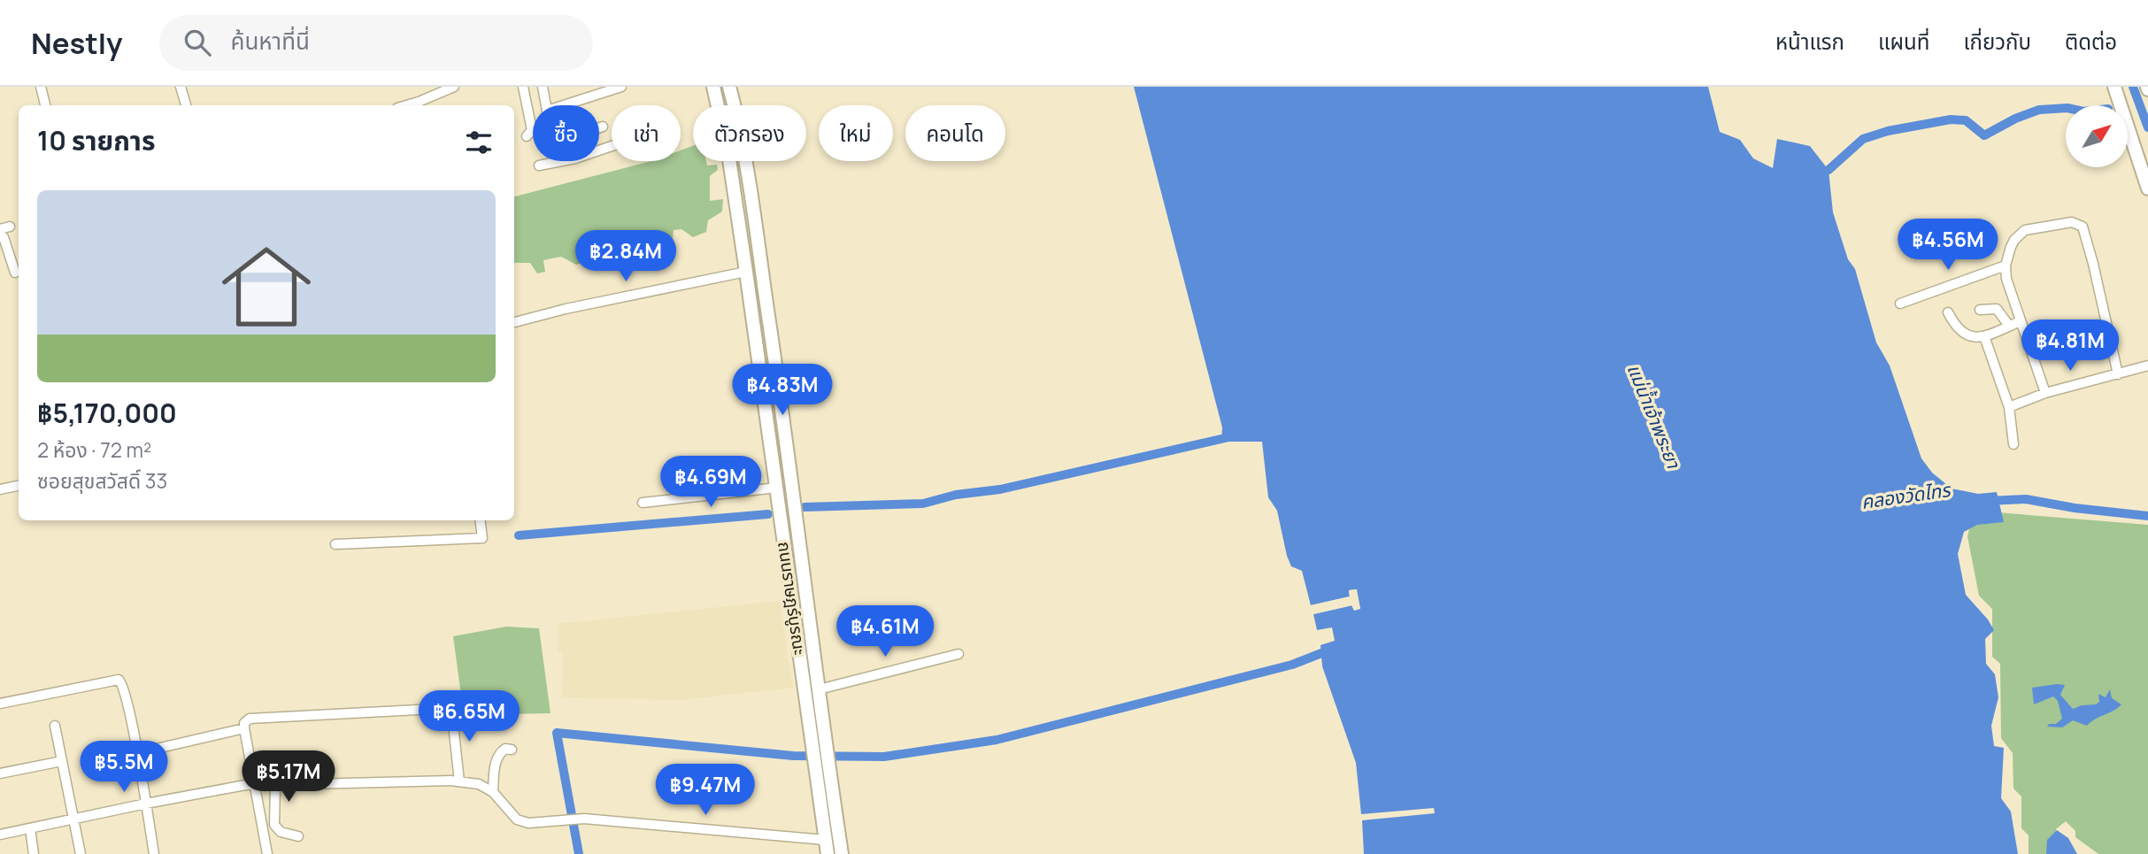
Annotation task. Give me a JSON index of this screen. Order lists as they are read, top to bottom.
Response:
{
  "streets": {
    "main road": ["ถนนราษฎร์บูรณะ"]
  },
  "water": ["แม่น้ำเจ้าพระยา", "คลองวัดไทร"],
  "north": "top right",
  "page": {
    "header": "Nestly",
    "search": "ค้นหาที่นี่",
    "nav": [
      "หน้าแรก",
      "แผนที่",
      "เกี่ยวกับ",
      "ติดต่อ"
    ],
    "chip": [
      "ซื้อ",
      "เช่า",
      "ตัวกรอง",
      "ใหม่",
      "คอนโด"
    ],
    "heading": "10 รายการ",
    "list": [
      {
        "name": "฿5,170,000",
        "note": "2 ห้อง · 72 m² · ซอยสุขสวัสดิ์ 33"
      }
    ],
    "price": [
      "฿4.56M",
      "฿2.84M",
      "฿4.81M",
      "฿4.83M",
      "฿4.69M",
      "฿4.61M",
      "฿6.65M",
      "฿5.5M",
      "฿5.17M",
      "฿9.47M"
    ]
  }
}
